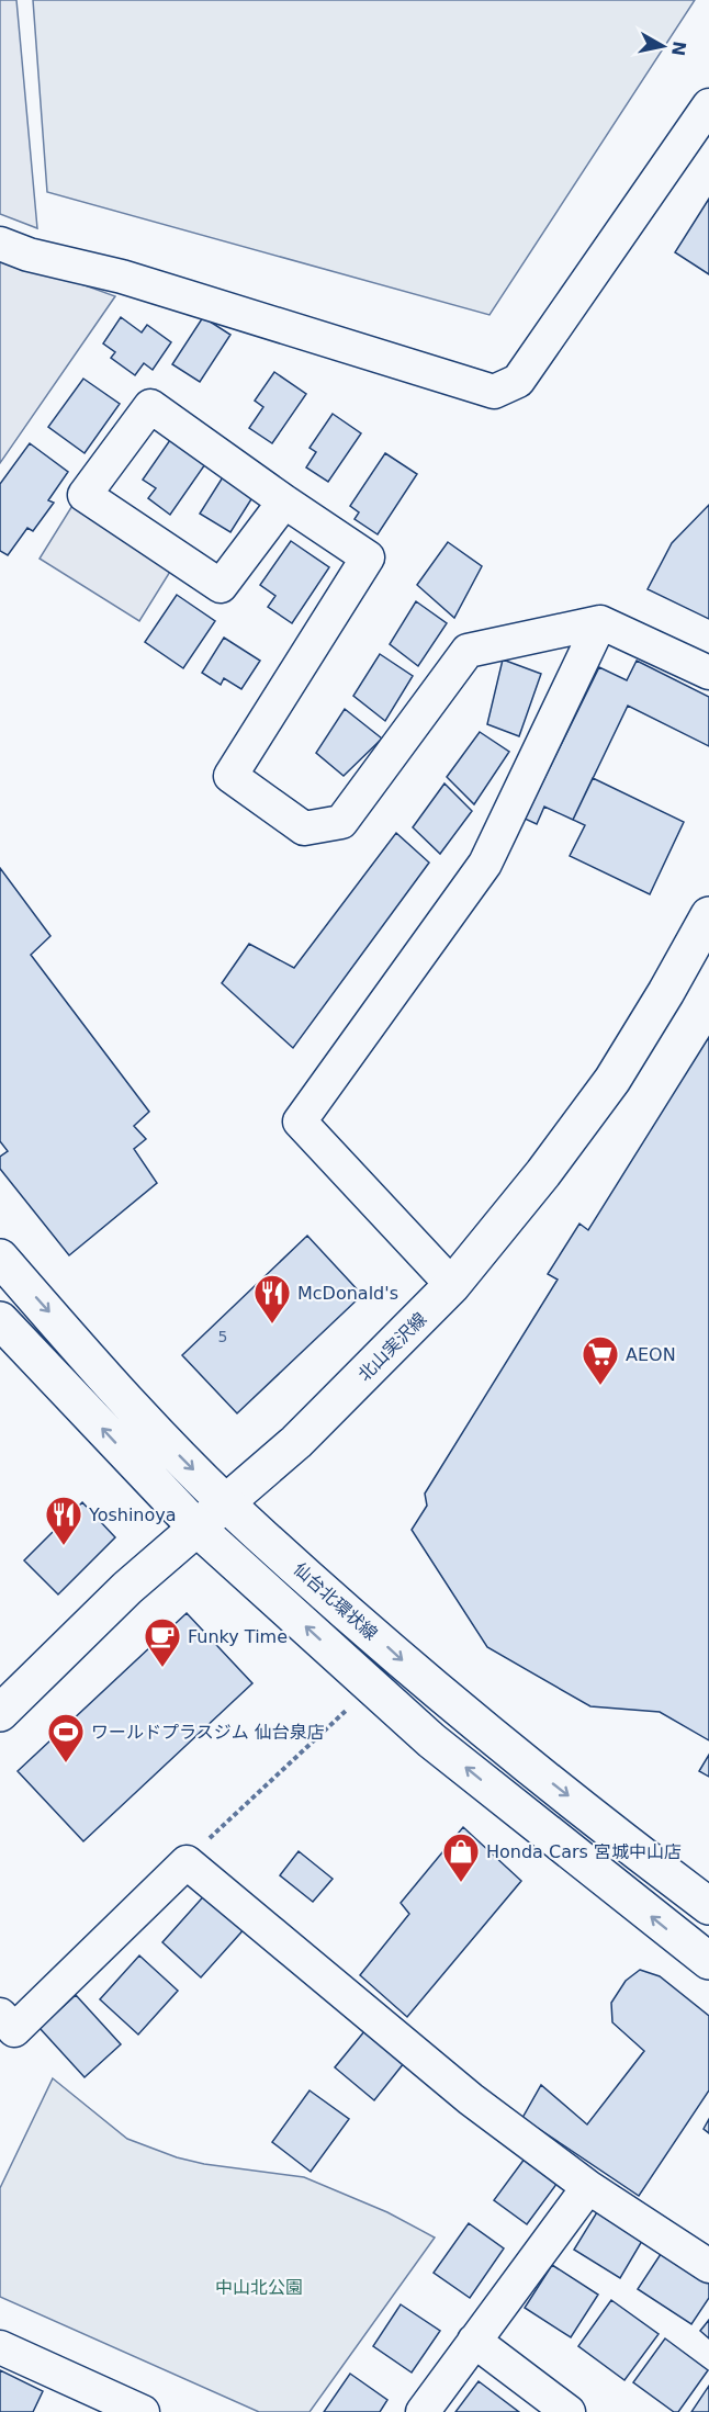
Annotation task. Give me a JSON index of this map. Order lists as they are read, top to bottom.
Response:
{
  "streets": {
    "main road": ["北山実沢線", "仙台北環状線"]
  },
  "crossings": [
    ["北山実沢線", "仙台北環状線"]
  ],
  "parks": ["中山北公園"],
  "places": {
    "restaurant": ["McDonald's", "Yoshinoya"],
    "supermarket": ["AEON"],
    "cafe": ["Funky Time"],
    "sports": ["ワールドプラスジム 仙台泉店"],
    "shop": ["Honda Cars 宮城中山店"]
  },
  "house_numbers": ["5"],
  "north": "right"
}
